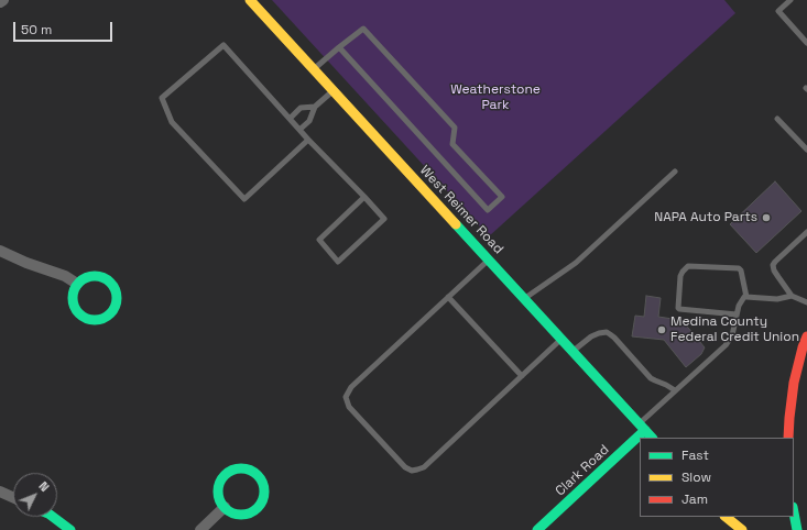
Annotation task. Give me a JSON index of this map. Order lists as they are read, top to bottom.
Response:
{
  "streets": {
    "street": ["West Reimer Road", "Clark Road"]
  },
  "crossings": [
    ["West Reimer Road", "Clark Road"]
  ],
  "parks": ["Weatherstone Park"],
  "places": ["NAPA Auto Parts", "Medina County Federal Credit Union"],
  "legend": ["Fast", "Slow", "Jam"],
  "scale_bar": "50 m",
  "north": "top right"
}
